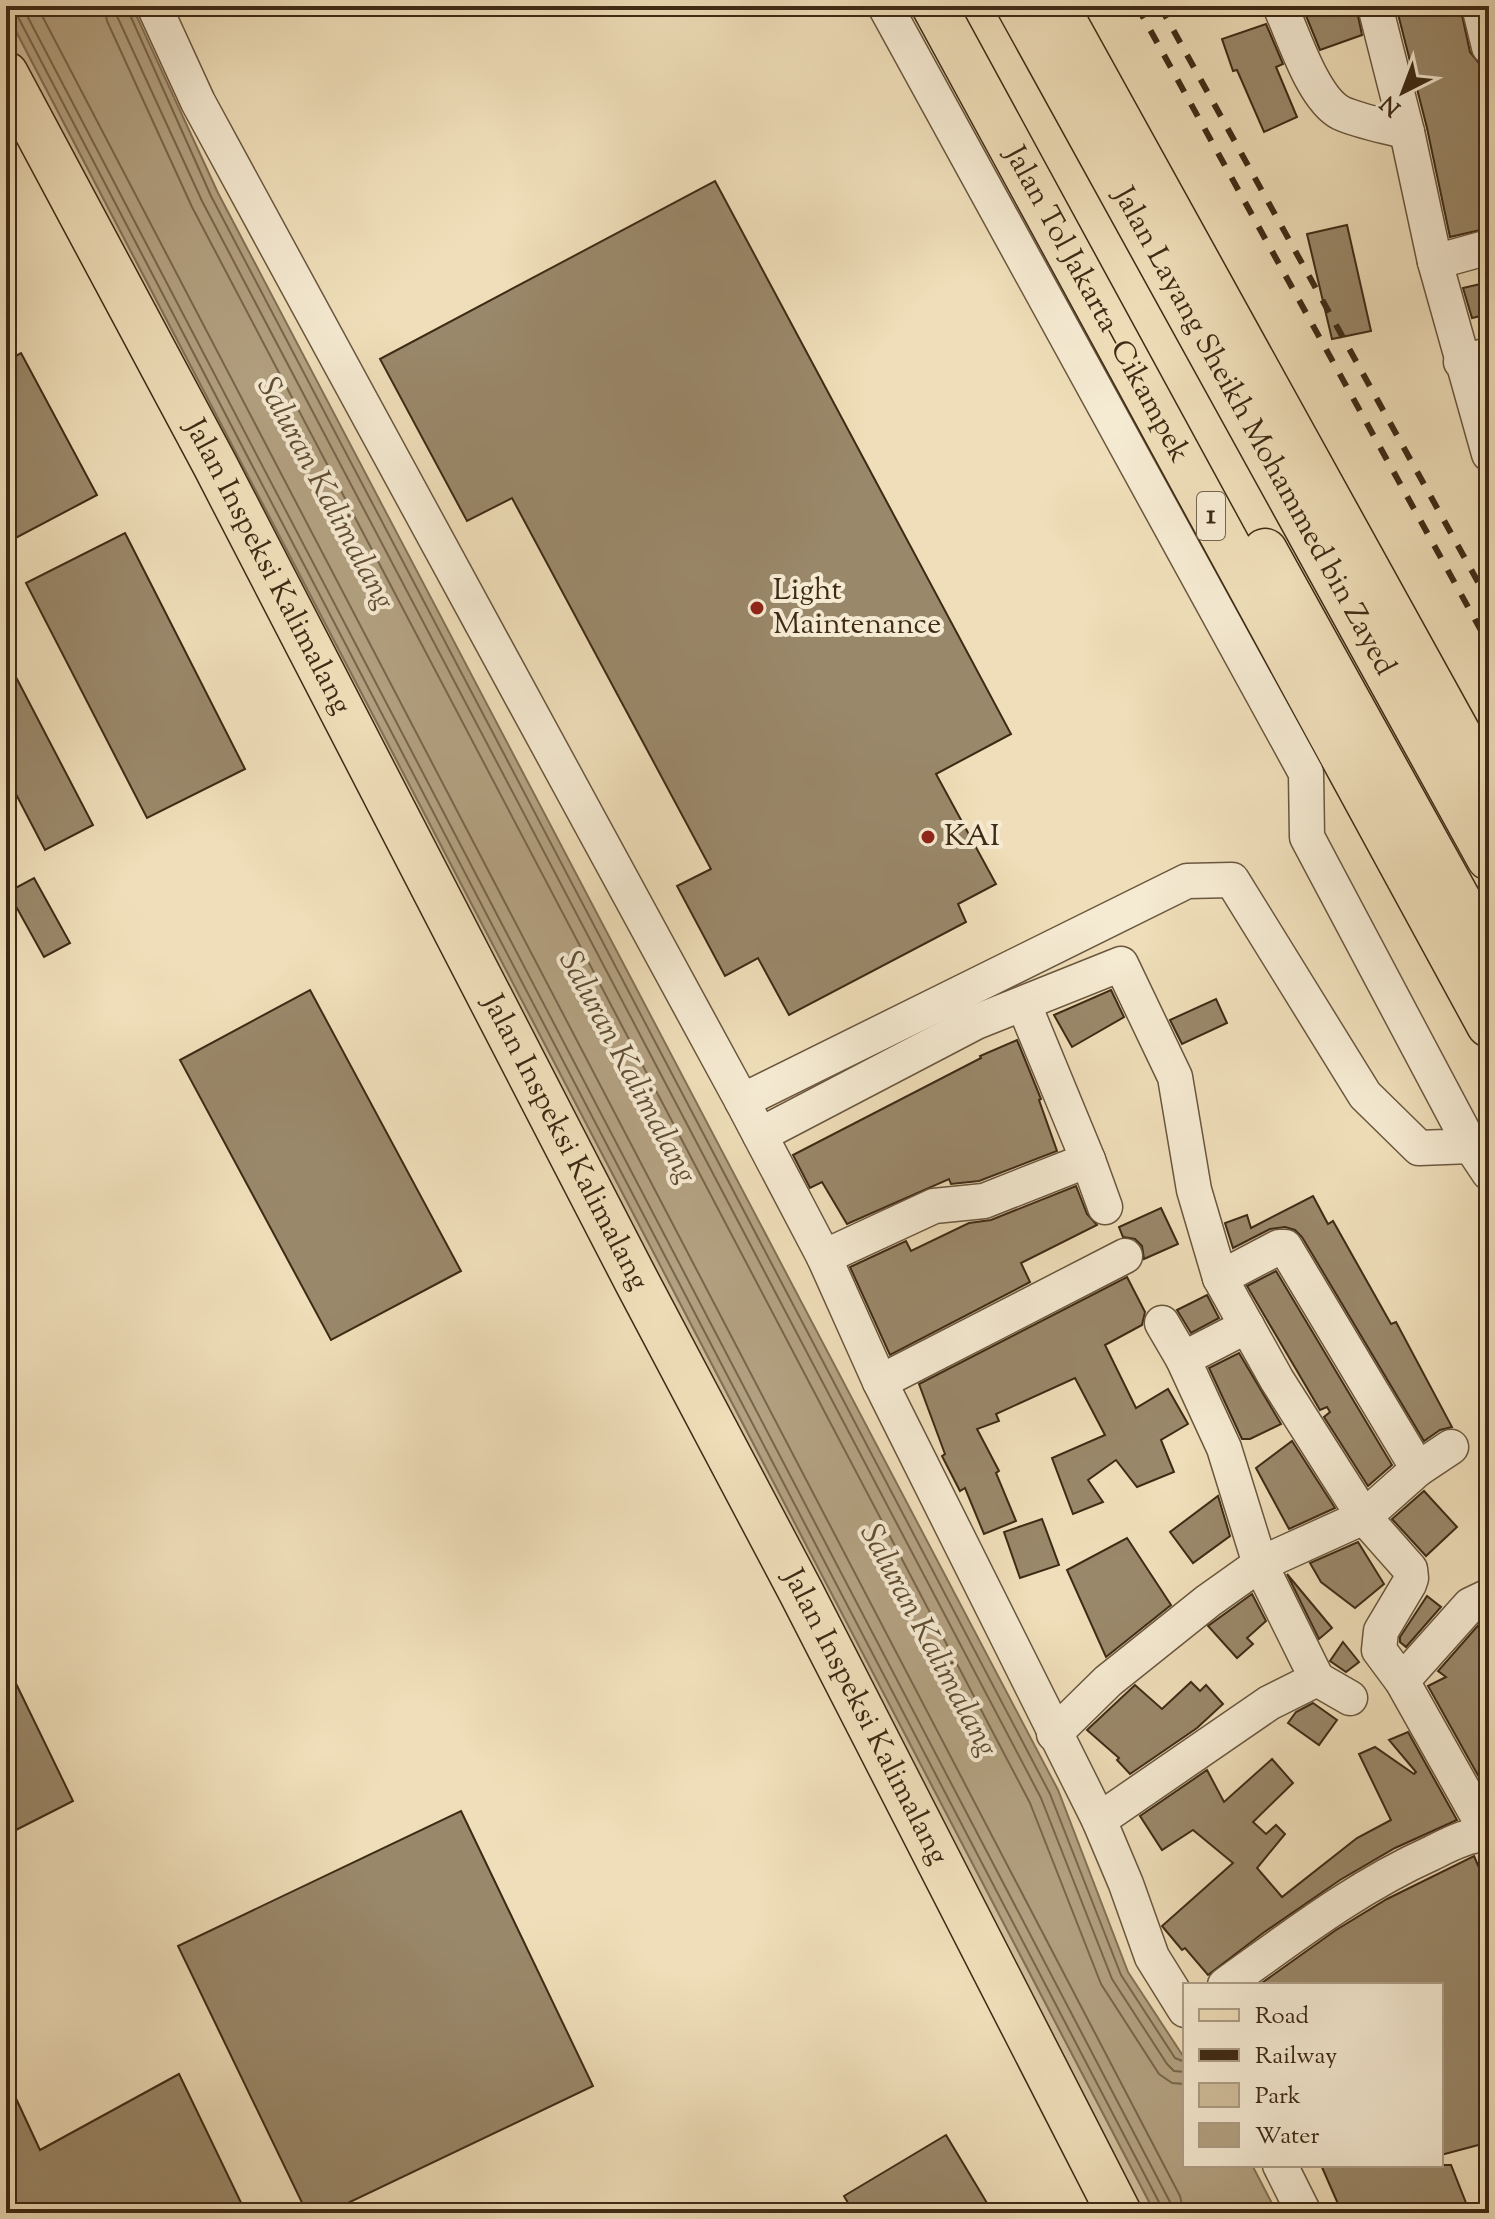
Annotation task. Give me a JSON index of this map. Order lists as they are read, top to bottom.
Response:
{
  "streets": {
    "main road": [
      "Jalan Tol Jakarta–Cikampek",
      "Jalan Layang Sheikh Mohammed bin Zayed",
      "1",
      "Jalan Inspeksi Kalimalang"
    ]
  },
  "water": ["Saluran Kalimalang"],
  "places": ["Light Maintenance", "KAI"],
  "legend": [
    "Road",
    "Railway",
    "Park",
    "Water"
  ],
  "north": "bottom left"
}
